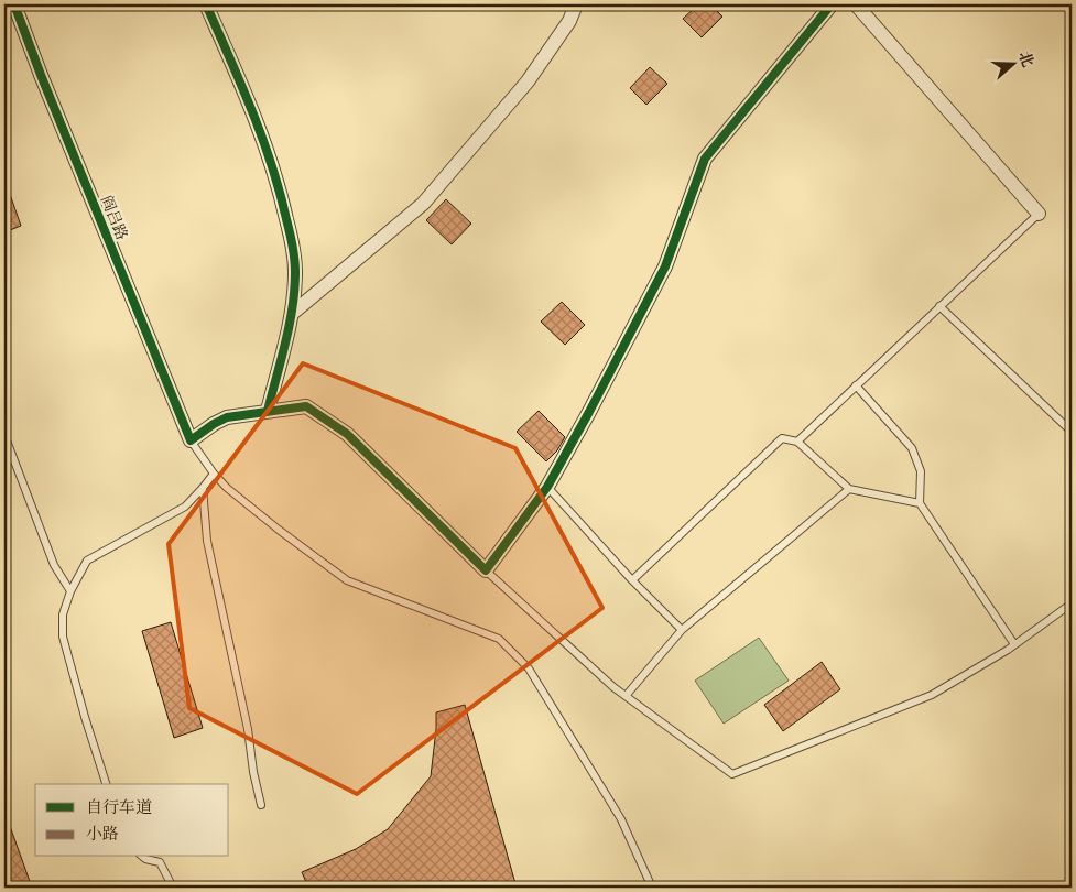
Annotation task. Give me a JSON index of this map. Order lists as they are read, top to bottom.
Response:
{
  "streets": {
    "street": ["阎吕路"]
  },
  "legend": ["自行车道", "小路"],
  "north": "right"
}
